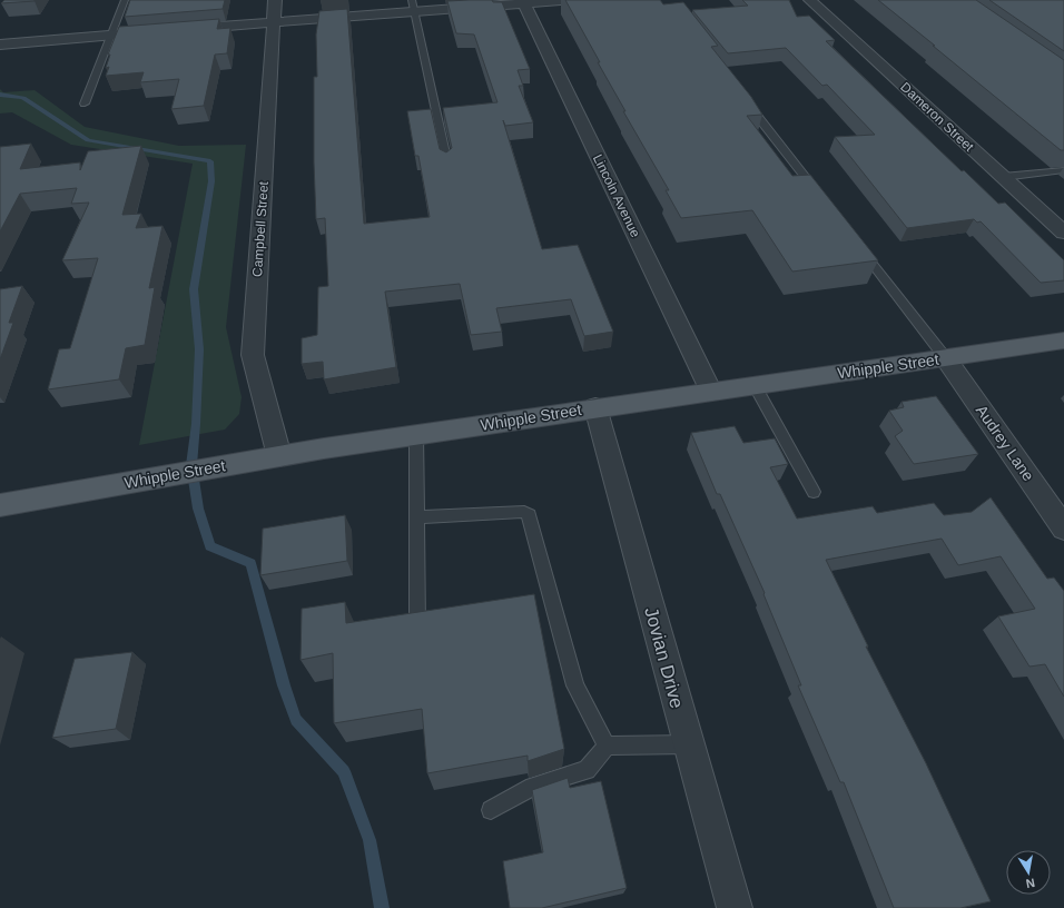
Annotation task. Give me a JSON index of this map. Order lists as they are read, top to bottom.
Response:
{
  "streets": {
    "main road": ["Whipple Street"],
    "street": [
      "Dameron Street",
      "Lincoln Avenue",
      "Campbell Street",
      "Audrey Lane",
      "Jovian Drive"
    ]
  },
  "crossings": [
    ["Lincoln Avenue", "Whipple Street"],
    ["Campbell Street", "Whipple Street"],
    ["Whipple Street", "Audrey Lane"],
    ["Whipple Street", "Jovian Drive"]
  ],
  "north": "bottom"
}
